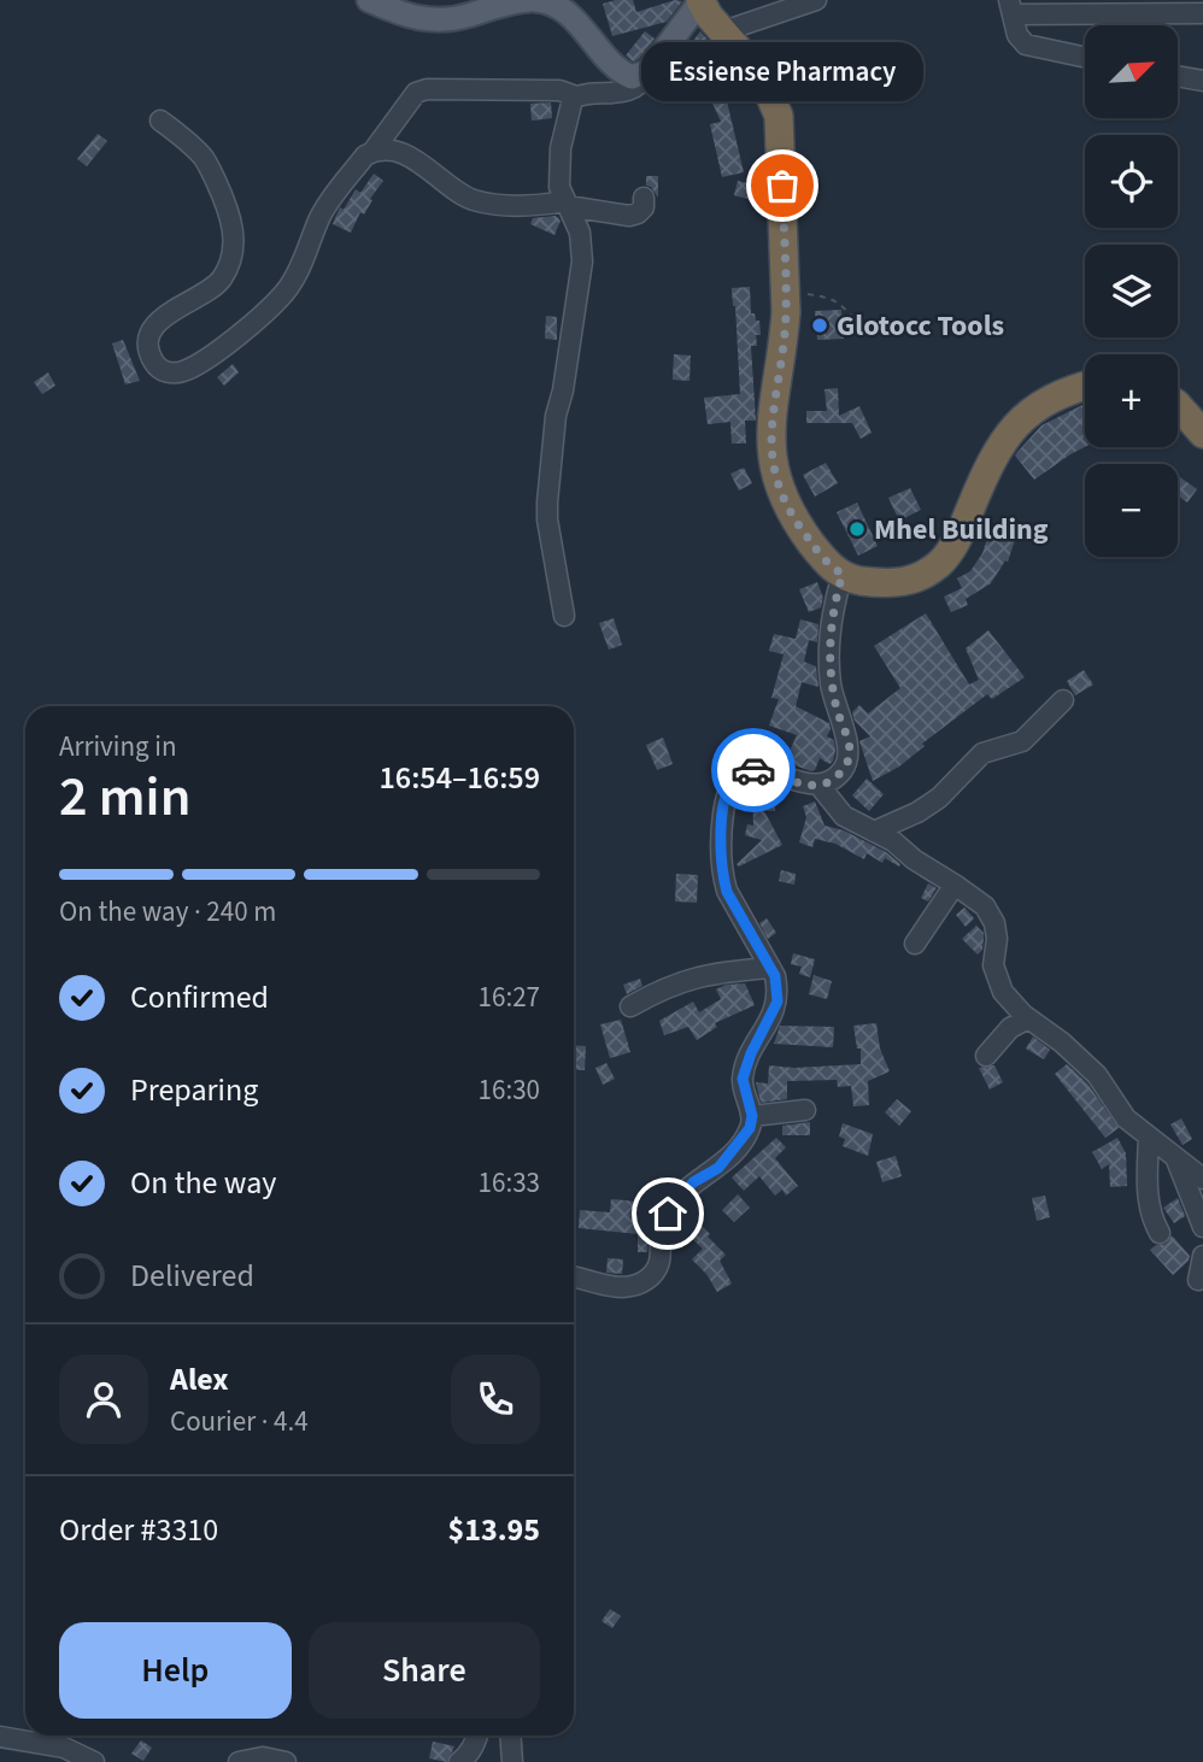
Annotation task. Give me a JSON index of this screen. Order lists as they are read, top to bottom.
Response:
{
  "places": ["Essiense Pharmacy", "Glotocc Tools", "Mhel Building"],
  "north": "top right",
  "page": {
    "map_buttons": ["+", "−"],
    "bubble": "Essiense Pharmacy",
    "heading": ["2 min", "Arriving in", "16:54–16:59"],
    "panel": [
      "Alex",
      "Courier · 4.4",
      "Order #3310",
      "$13.95"
    ],
    "bar": "On the way · 240 m",
    "list": [
      ["Confirmed", "16:27"],
      ["Preparing", "16:30"],
      ["On the way", "16:33"],
      "Delivered"
    ],
    "buttons": ["Help", "Share"]
  }
}
